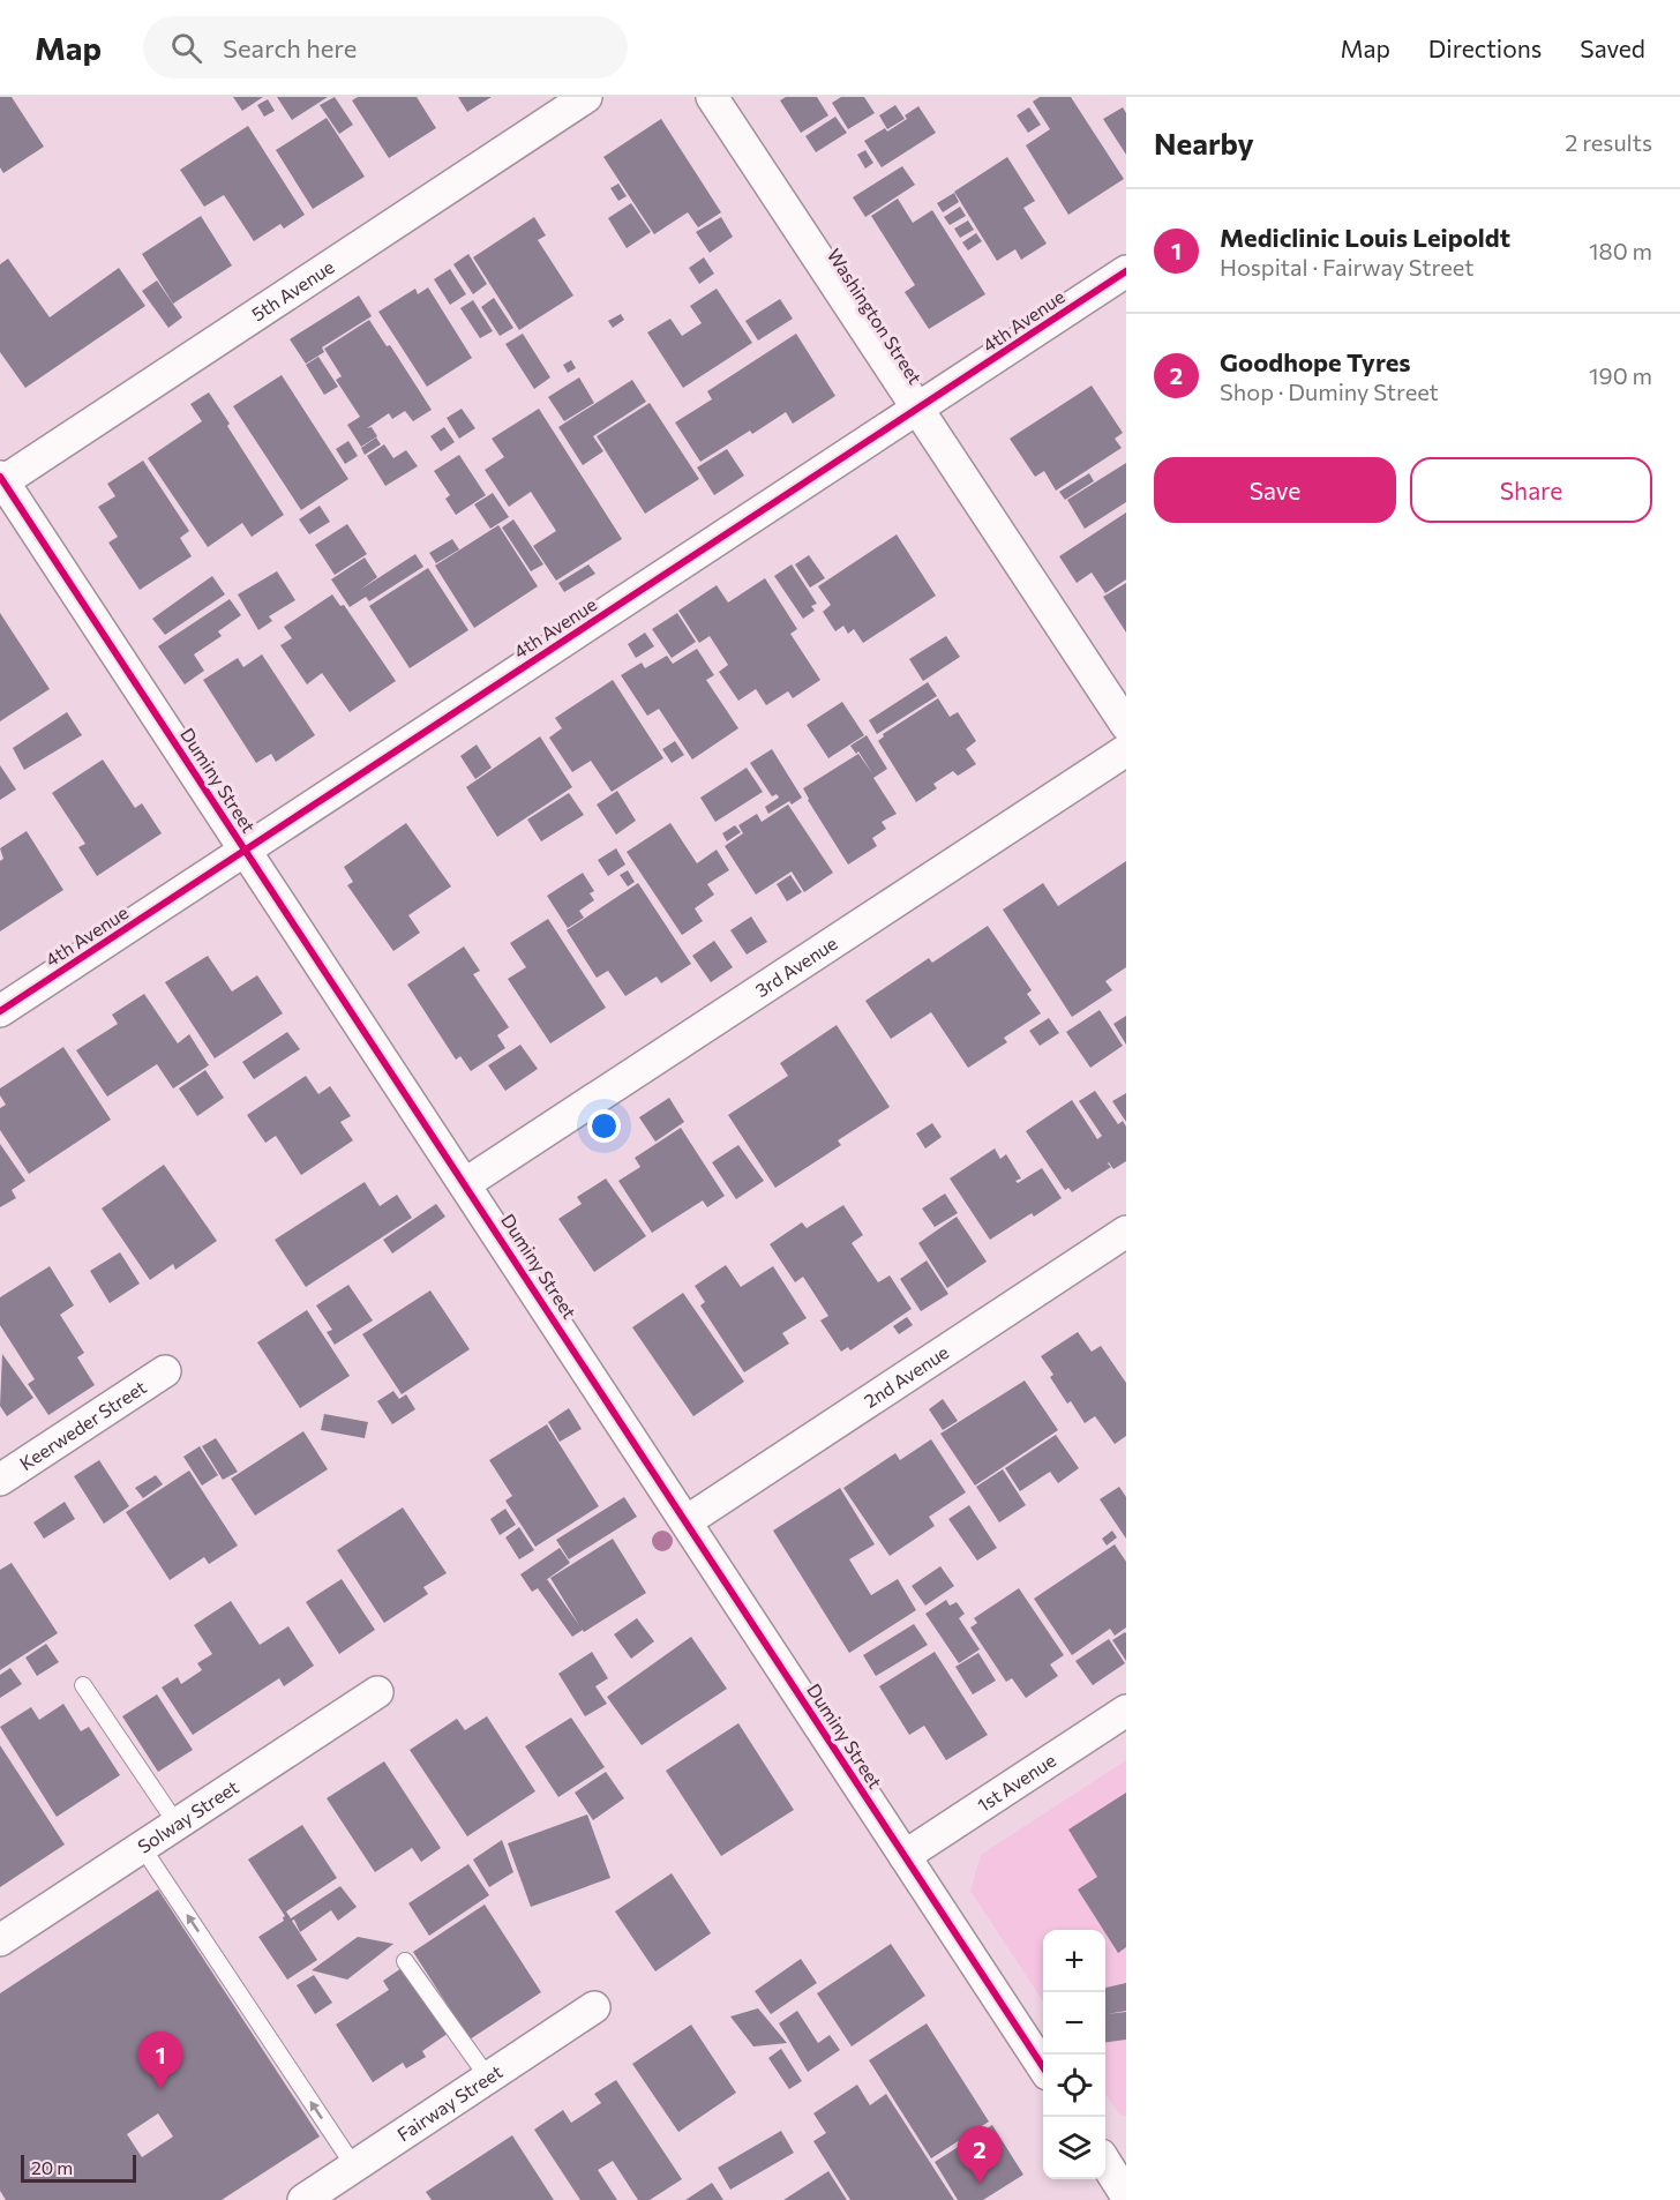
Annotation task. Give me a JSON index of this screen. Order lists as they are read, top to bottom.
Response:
{
  "streets": {
    "street": [
      "5th Avenue",
      "Washington Street",
      "4th Avenue",
      "Duminy Street",
      "3rd Avenue",
      "2nd Avenue",
      "Keerweder Street",
      "1st Avenue",
      "Solway Street",
      "Fairway Street"
    ]
  },
  "crossings": [
    ["5th Avenue", "Duminy Street"],
    ["Washington Street", "4th Avenue"],
    ["4th Avenue", "Duminy Street"],
    ["Duminy Street", "3rd Avenue"],
    ["Duminy Street", "2nd Avenue"],
    ["Duminy Street", "1st Avenue"]
  ],
  "scale_bar": "20 m",
  "page": {
    "header": "Map",
    "search": "Search here",
    "nav": ["Map", "Directions", "Saved"],
    "heading": ["Nearby", "2 results"],
    "list": [
      {
        "mark": "1",
        "name": "Mediclinic Louis Leipoldt",
        "note": "Hospital · Fairway Street",
        "value": "180 m"
      },
      {
        "mark": "2",
        "name": "Goodhope Tyres",
        "note": "Shop · Duminy Street",
        "value": "190 m"
      }
    ],
    "buttons": ["Save", "Share"],
    "map_buttons": ["+", "−"],
    "pins": ["1", "2"],
    "scale": "20 m"
  }
}
